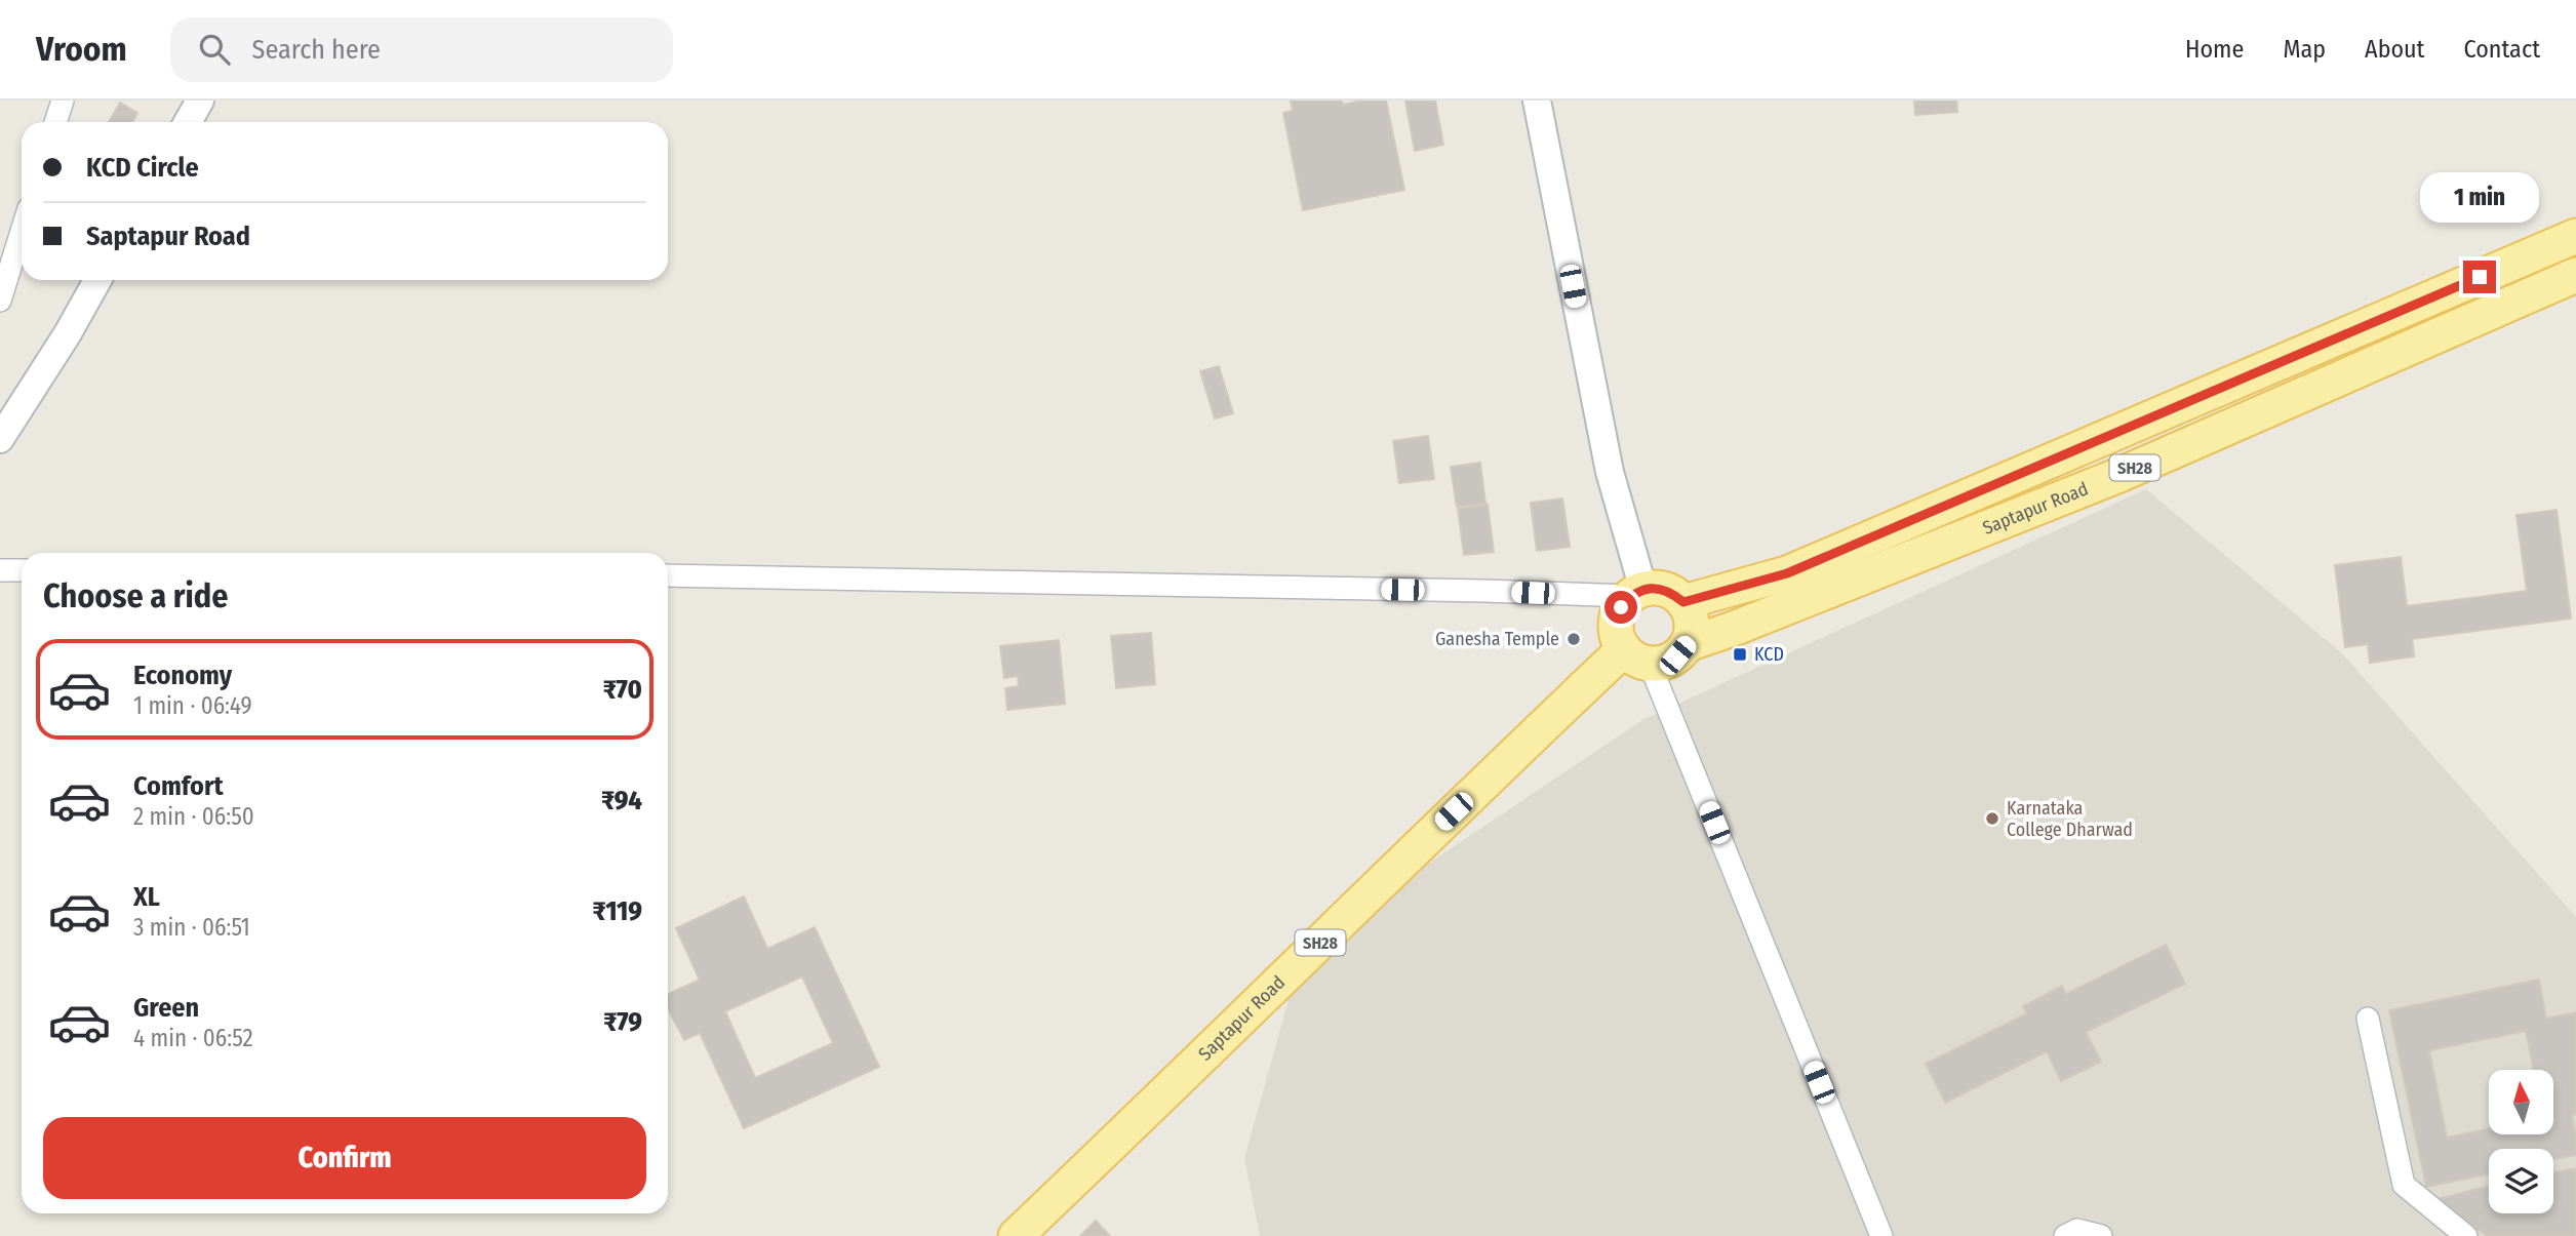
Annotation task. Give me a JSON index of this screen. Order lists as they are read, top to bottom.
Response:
{
  "streets": {
    "main road": ["SH28", "Saptapur Road"]
  },
  "places": {
    "other": ["Ganesha Temple", "Karnataka College Dharwad"],
    "transit": ["KCD"]
  },
  "north": "top",
  "page": {
    "header": "Vroom",
    "search": "Search here",
    "nav": [
      "Home",
      "Map",
      "About",
      "Contact"
    ],
    "banner": ["KCD Circle", "Saptapur Road"],
    "bubble": "1 min",
    "heading": "Choose a ride",
    "list": [
      {
        "name": "Economy",
        "note": "1 min · 06:49",
        "value": "₹70"
      },
      {
        "name": "Comfort",
        "note": "2 min · 06:50",
        "value": "₹94"
      },
      {
        "name": "XL",
        "note": "3 min · 06:51",
        "value": "₹119"
      },
      {
        "name": "Green",
        "note": "4 min · 06:52",
        "value": "₹79"
      }
    ],
    "buttons": "Confirm"
  }
}
